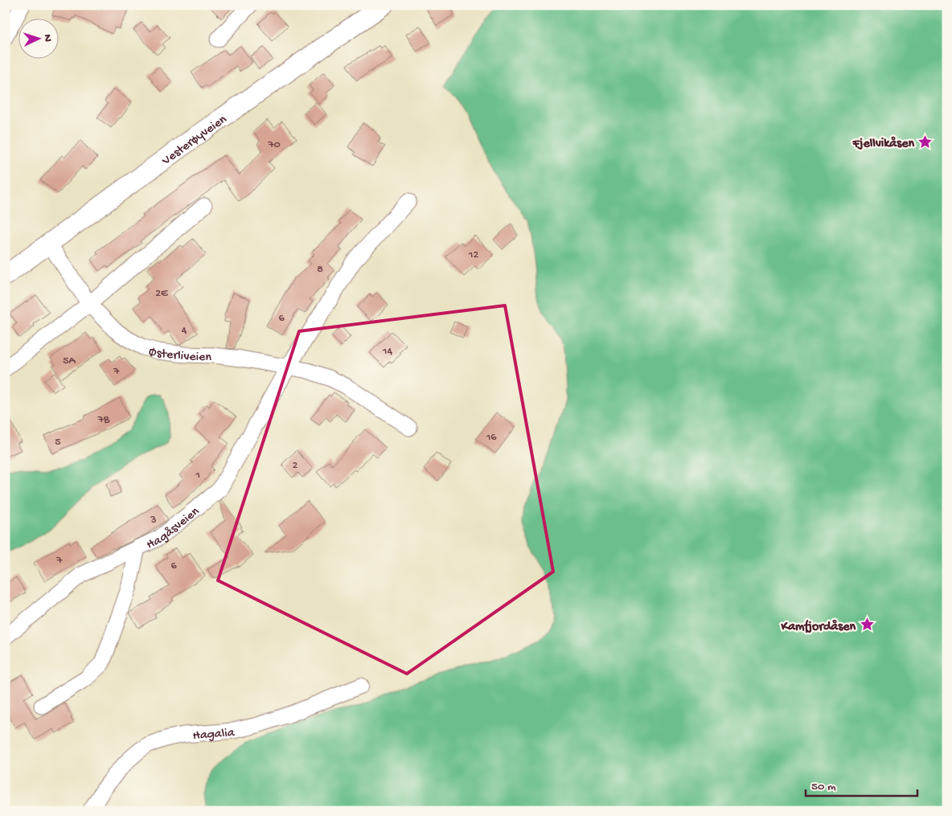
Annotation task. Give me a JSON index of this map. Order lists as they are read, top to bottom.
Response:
{
  "streets": {
    "main road": ["Vesterøyveien"],
    "street": ["Østerliveien", "Hagåsveien", "Hagalia"]
  },
  "crossings": [
    ["Vesterøyveien", "Østerliveien"],
    ["Østerliveien", "Hagåsveien"]
  ],
  "places": {
    "place": ["Fjellvikåsen", "Kamfjordåsen"]
  },
  "house_numbers": [
    "70",
    "12",
    "8",
    "2E",
    "6",
    "4",
    "14",
    "5A",
    "7",
    "7B",
    "16",
    "5",
    "2",
    "1",
    "3",
    "7",
    "6"
  ],
  "scale_bar": "50 m",
  "north": "right"
}
